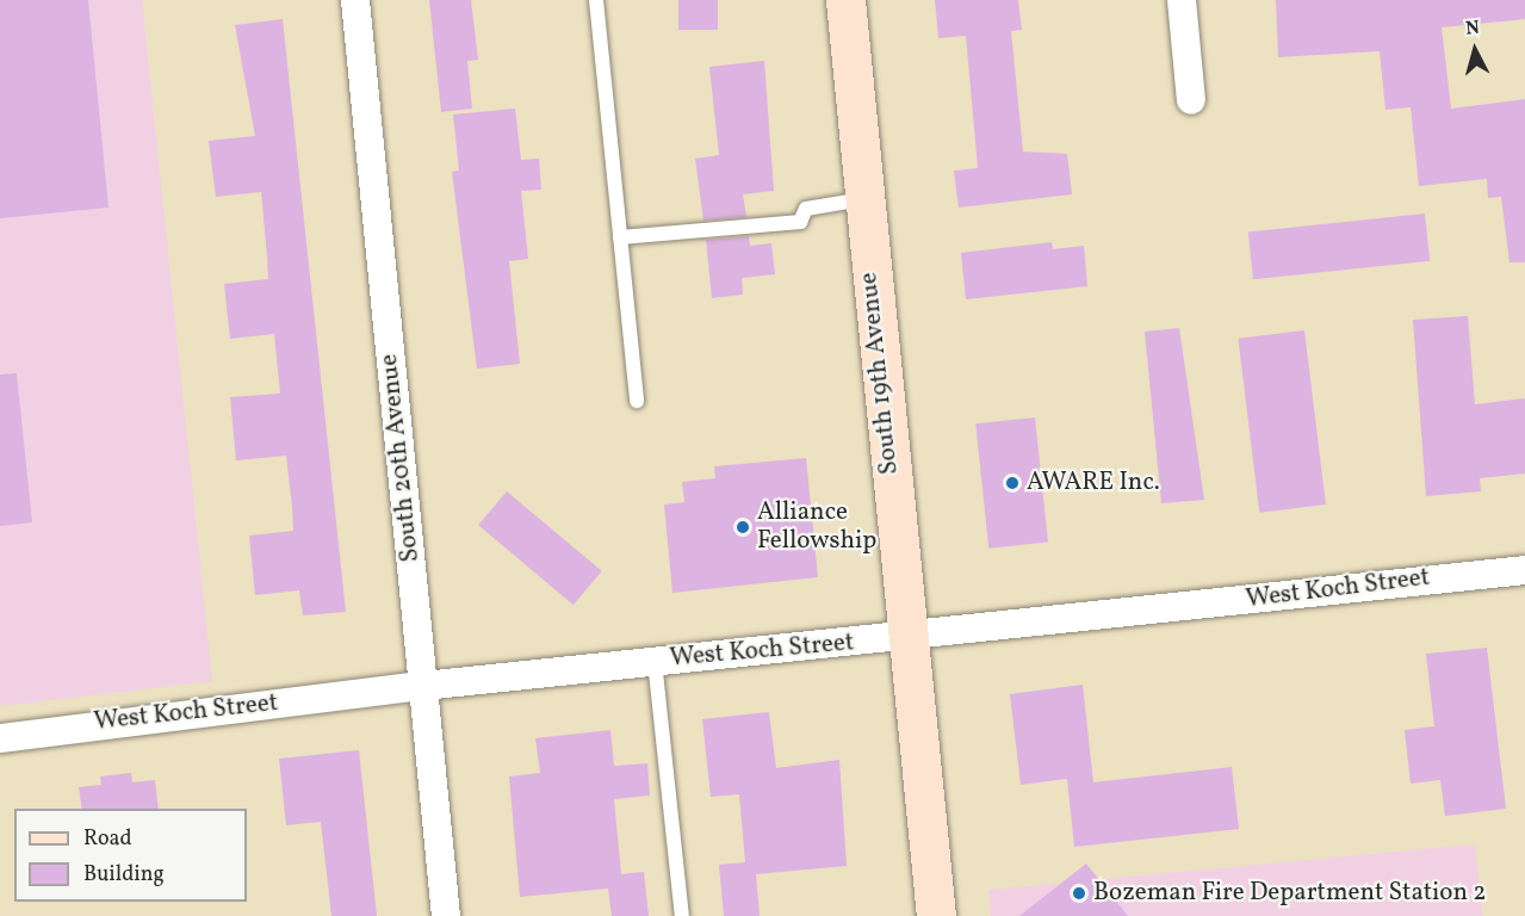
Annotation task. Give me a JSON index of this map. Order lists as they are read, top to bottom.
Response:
{
  "streets": {
    "main road": ["South 19th Avenue"],
    "street": ["South 20th Avenue", "West Koch Street"]
  },
  "crossings": [
    ["South 19th Avenue", "West Koch Street"],
    ["South 20th Avenue", "West Koch Street"]
  ],
  "places": ["AWARE Inc.", "Alliance Fellowship", "Bozeman Fire Department Station 2"],
  "legend": ["Road", "Building"],
  "north": "top"
}
